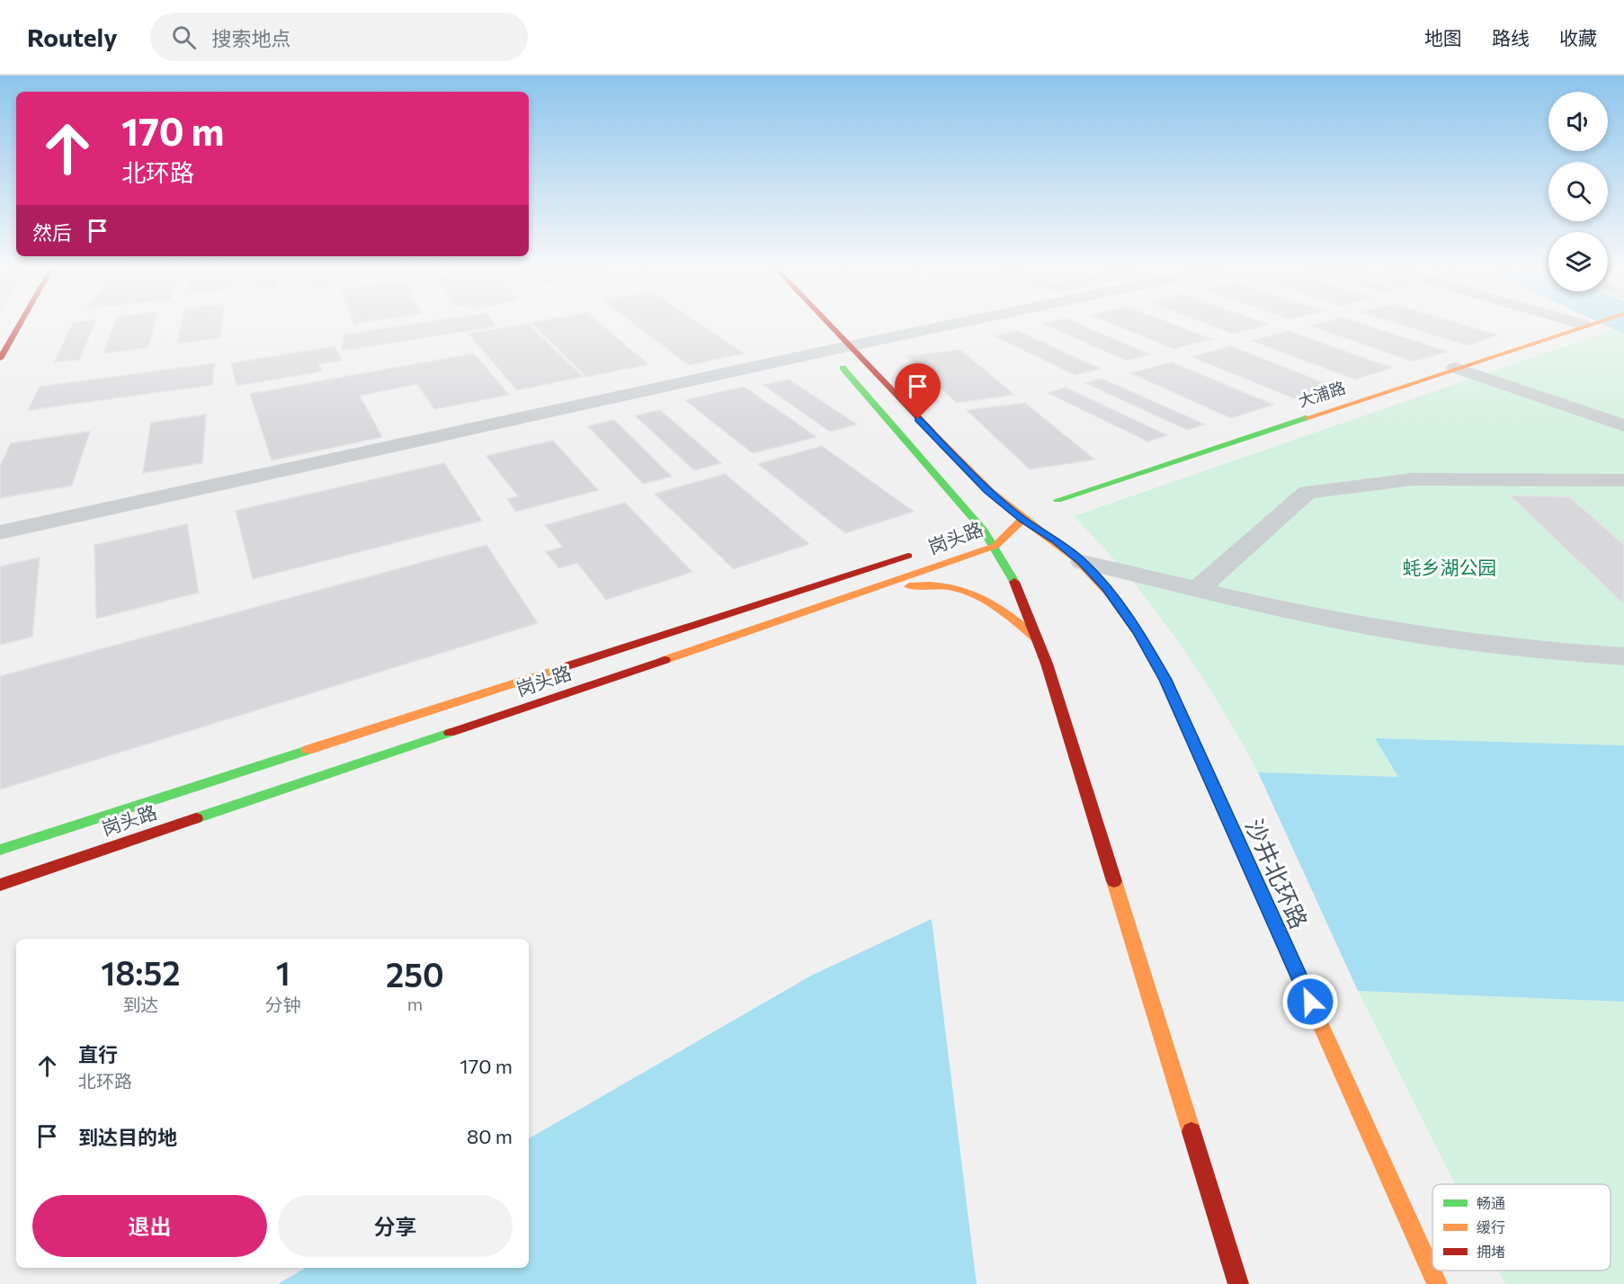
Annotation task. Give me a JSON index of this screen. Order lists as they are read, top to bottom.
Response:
{
  "streets": {
    "street": ["大浦路", "岗头路", "沙井北环路"]
  },
  "crossings": [
    ["岗头路", "沙井北环路"]
  ],
  "parks": ["蚝乡湖公园"],
  "legend": ["畅通", "缓行", "拥堵"],
  "page": {
    "header": "Routely",
    "search": "搜索地点",
    "nav": ["地图", "路线", "收藏"],
    "turn": ["170 m", "北环路"],
    "then": "然后",
    "eta": [
      "18:52",
      "到达",
      "1",
      "分钟",
      "250",
      "m"
    ],
    "list": [
      {
        "name": "直行",
        "note": "北环路",
        "value": "170 m"
      },
      {
        "name": "到达目的地",
        "value": "80 m"
      }
    ],
    "buttons": ["退出", "分享"]
  }
}
